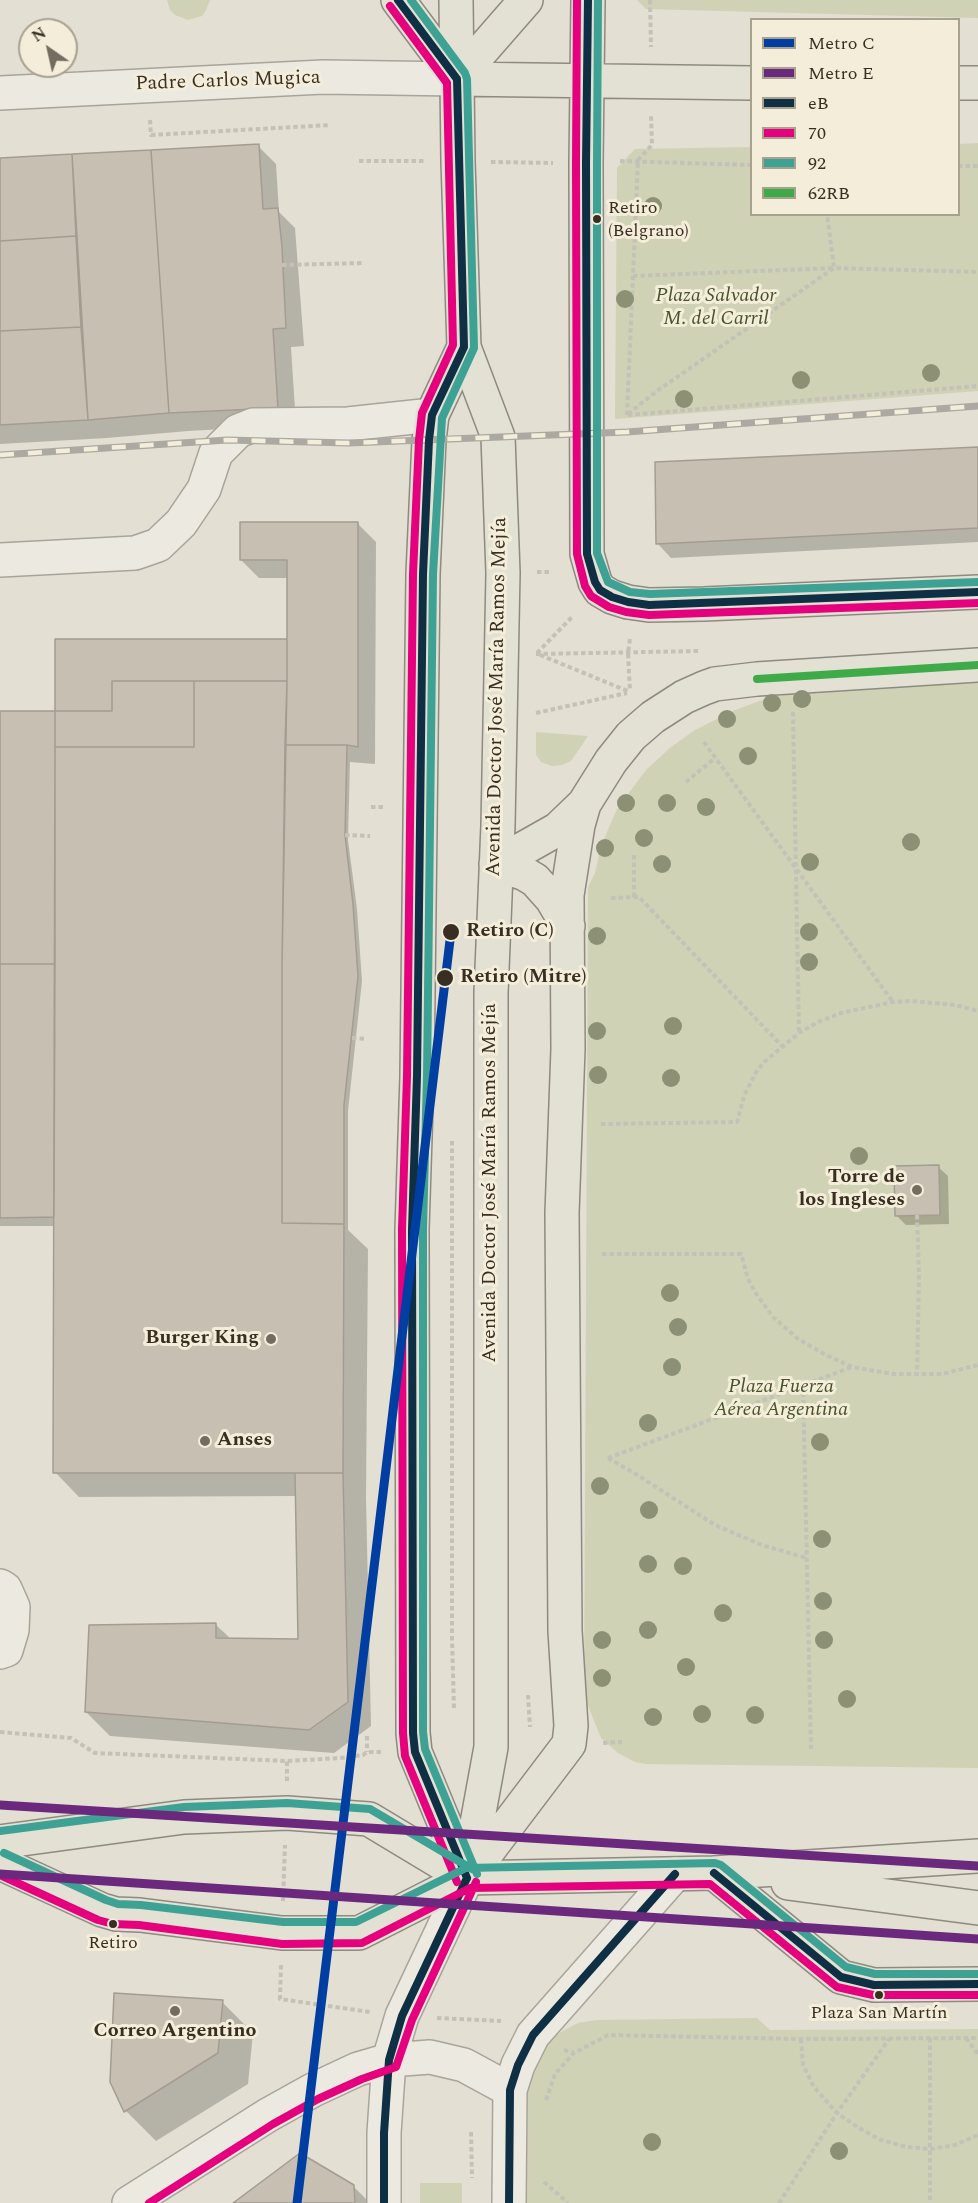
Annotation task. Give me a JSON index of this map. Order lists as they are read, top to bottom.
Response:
{
  "streets": {
    "main road": ["Avenida Doctor José María Ramos Mejía"],
    "street": ["Padre Carlos Mugica"]
  },
  "crossings": [
    ["Padre Carlos Mugica", "Avenida Doctor José María Ramos Mejía"]
  ],
  "parks": ["Plaza Salvador M. del Carril", "Plaza Fuerza Aérea Argentina"],
  "places": [
    "Retiro (Belgrano)",
    "Retiro (C)",
    "Retiro (Mitre)",
    "Torre de los Ingleses",
    "Burger King",
    "Anses",
    "Retiro",
    "Plaza San Martín",
    "Correo Argentino"
  ],
  "lines": [
    "transit line eB",
    "transit line 70",
    "transit line 92",
    "transit line 62RB",
    "metro line C",
    "metro line E"
  ],
  "legend": [
    "Metro C",
    "Metro E",
    "eB",
    "70",
    "92",
    "62RB"
  ],
  "north": "top left"
}
